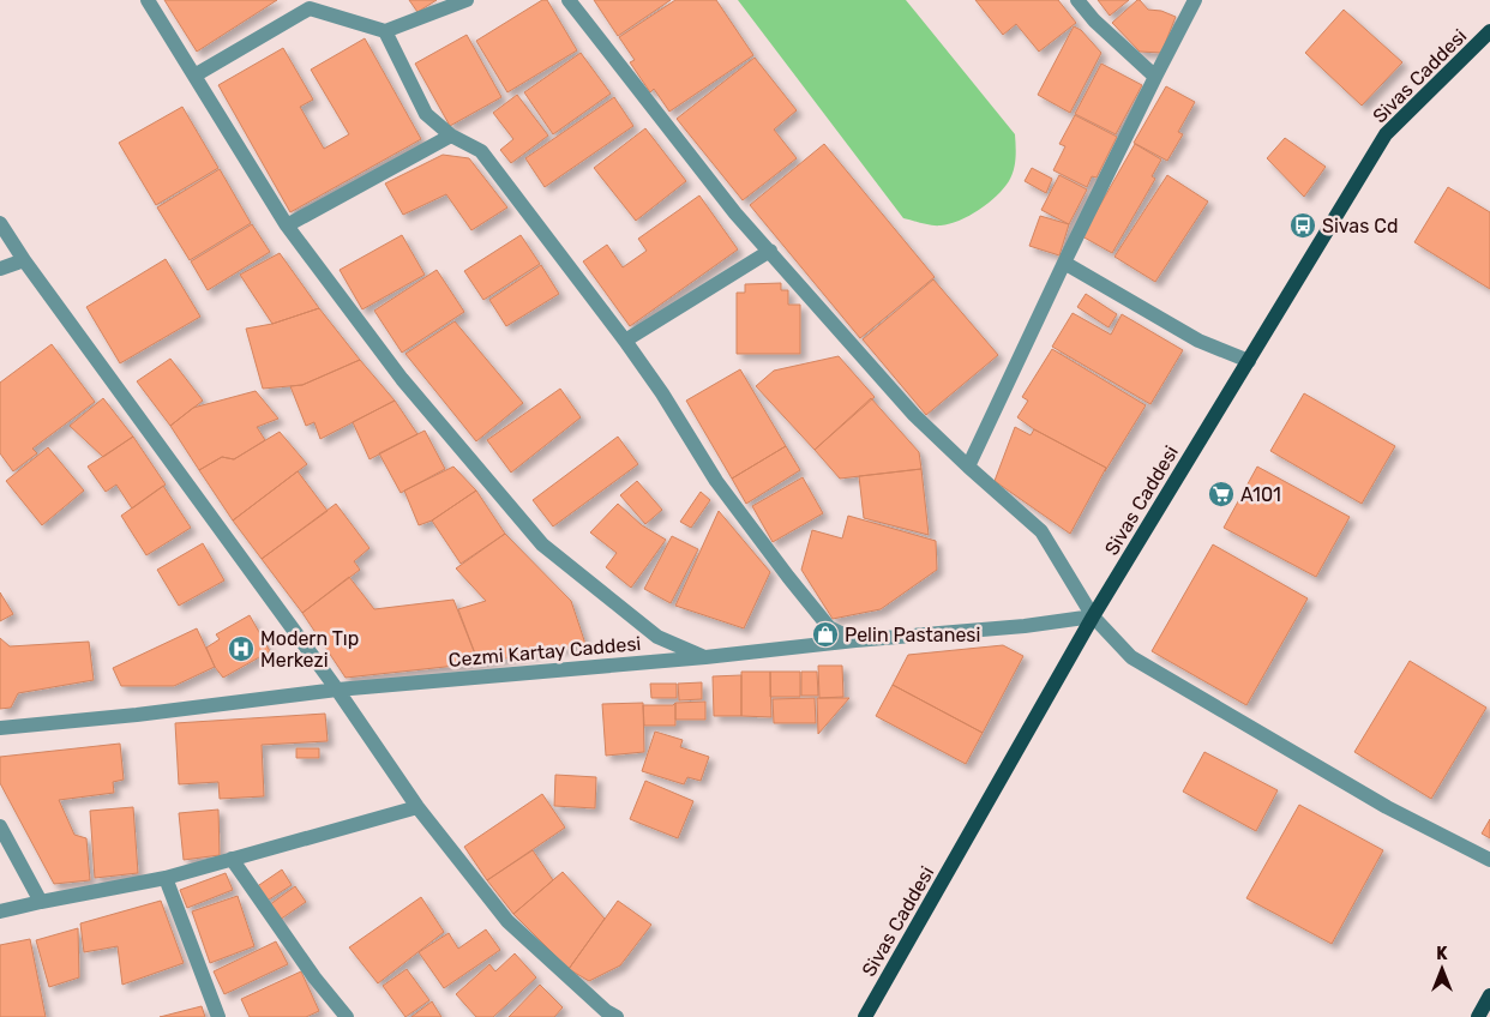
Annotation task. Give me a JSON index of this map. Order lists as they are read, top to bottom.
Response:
{
  "streets": {
    "main road": ["Sivas Caddesi"],
    "street": ["Cezmi Kartay Caddesi"]
  },
  "crossings": [
    ["Sivas Caddesi", "Cezmi Kartay Caddesi"]
  ],
  "places": {
    "bus stop": ["Sivas Cd"],
    "supermarket": ["A101"],
    "shop": ["Pelin Pastanesi"],
    "hospital": ["Modern Tıp Merkezi"]
  },
  "north": "top"
}
